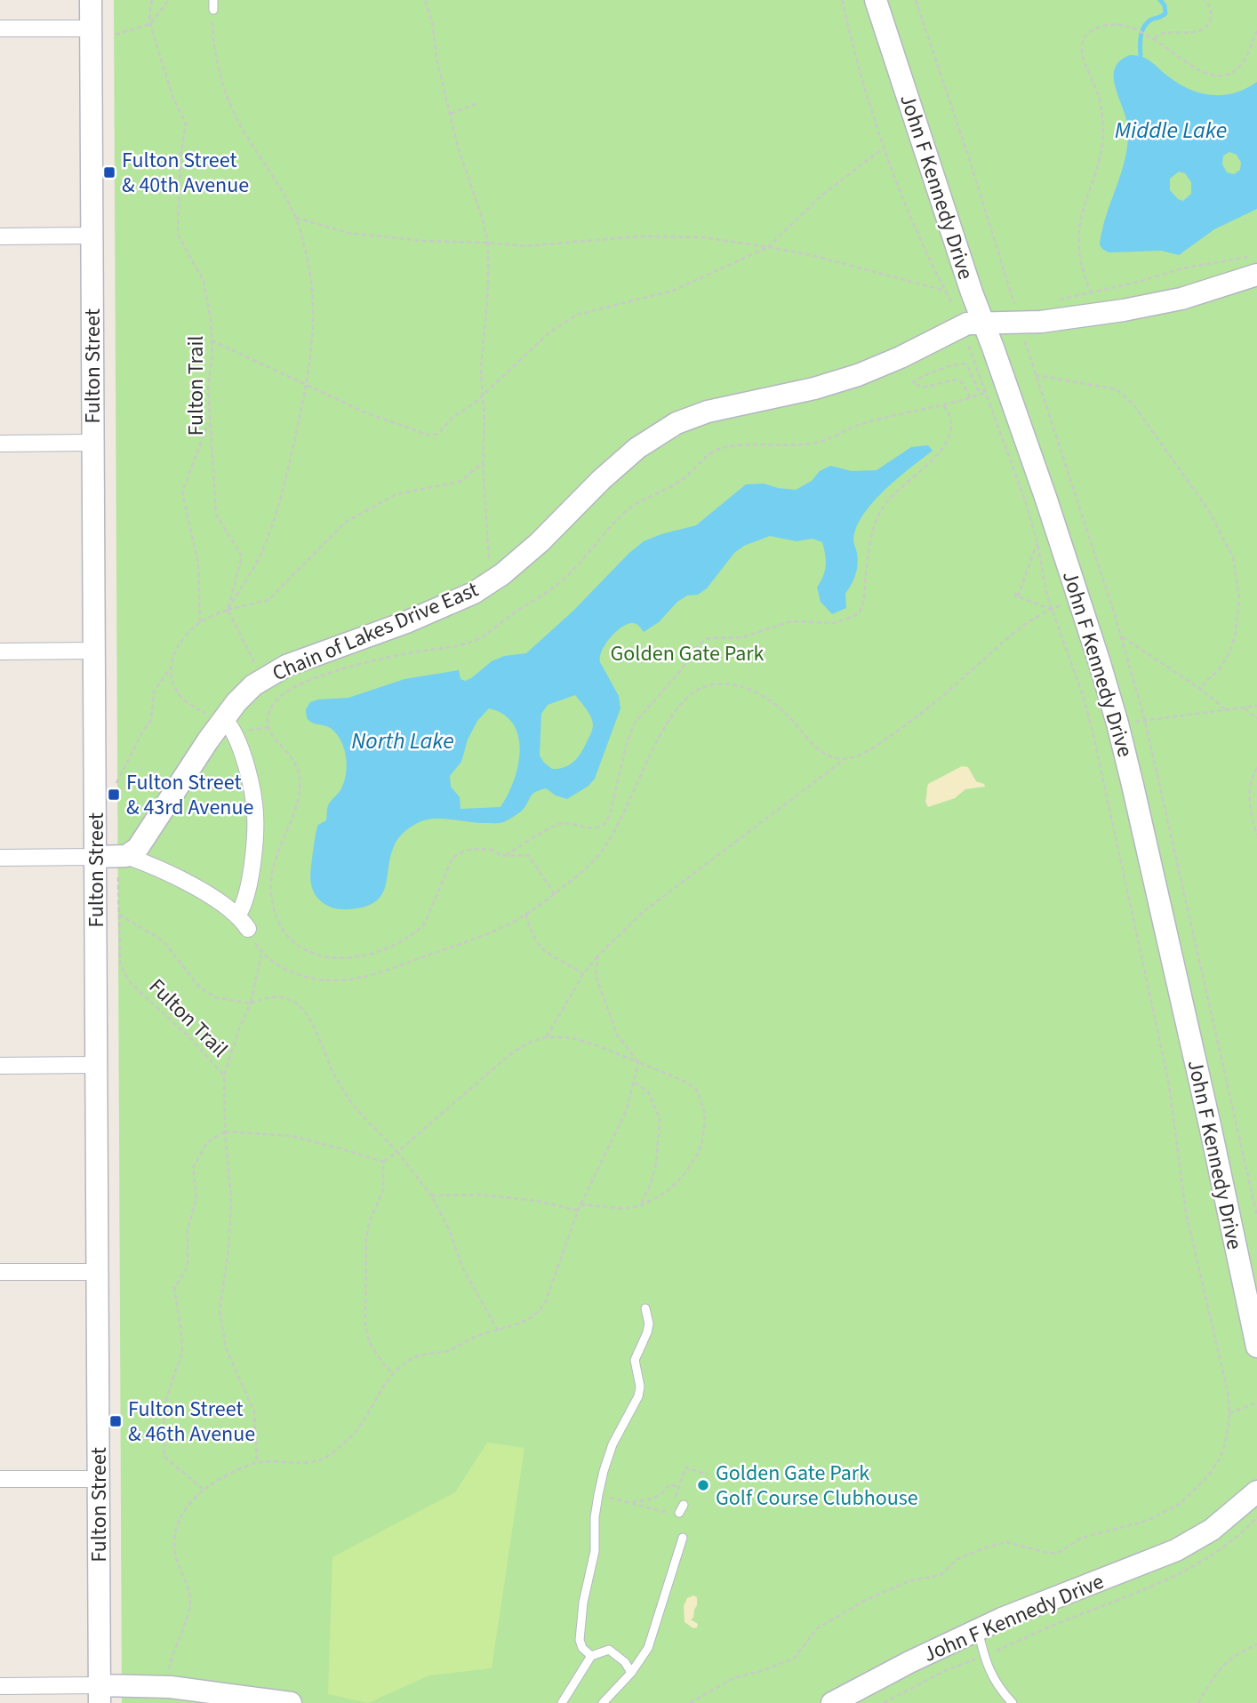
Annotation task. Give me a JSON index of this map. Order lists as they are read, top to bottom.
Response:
{
  "streets": {
    "street": ["John F Kennedy Drive", "Fulton Street", "Chain of Lakes Drive East"],
    "path": ["Fulton Trail"]
  },
  "crossings": [
    ["John F Kennedy Drive", "Chain of Lakes Drive East"],
    ["Fulton Trail", "Chain of Lakes Drive East"]
  ],
  "water": ["Middle Lake", "North Lake"],
  "parks": ["Golden Gate Park"],
  "places": {
    "transit": ["Fulton Street & 40th Avenue", "Fulton Street & 43rd Avenue", "Fulton Street & 46th Avenue"],
    "other": ["Golden Gate Park Golf Course Clubhouse"]
  }
}
